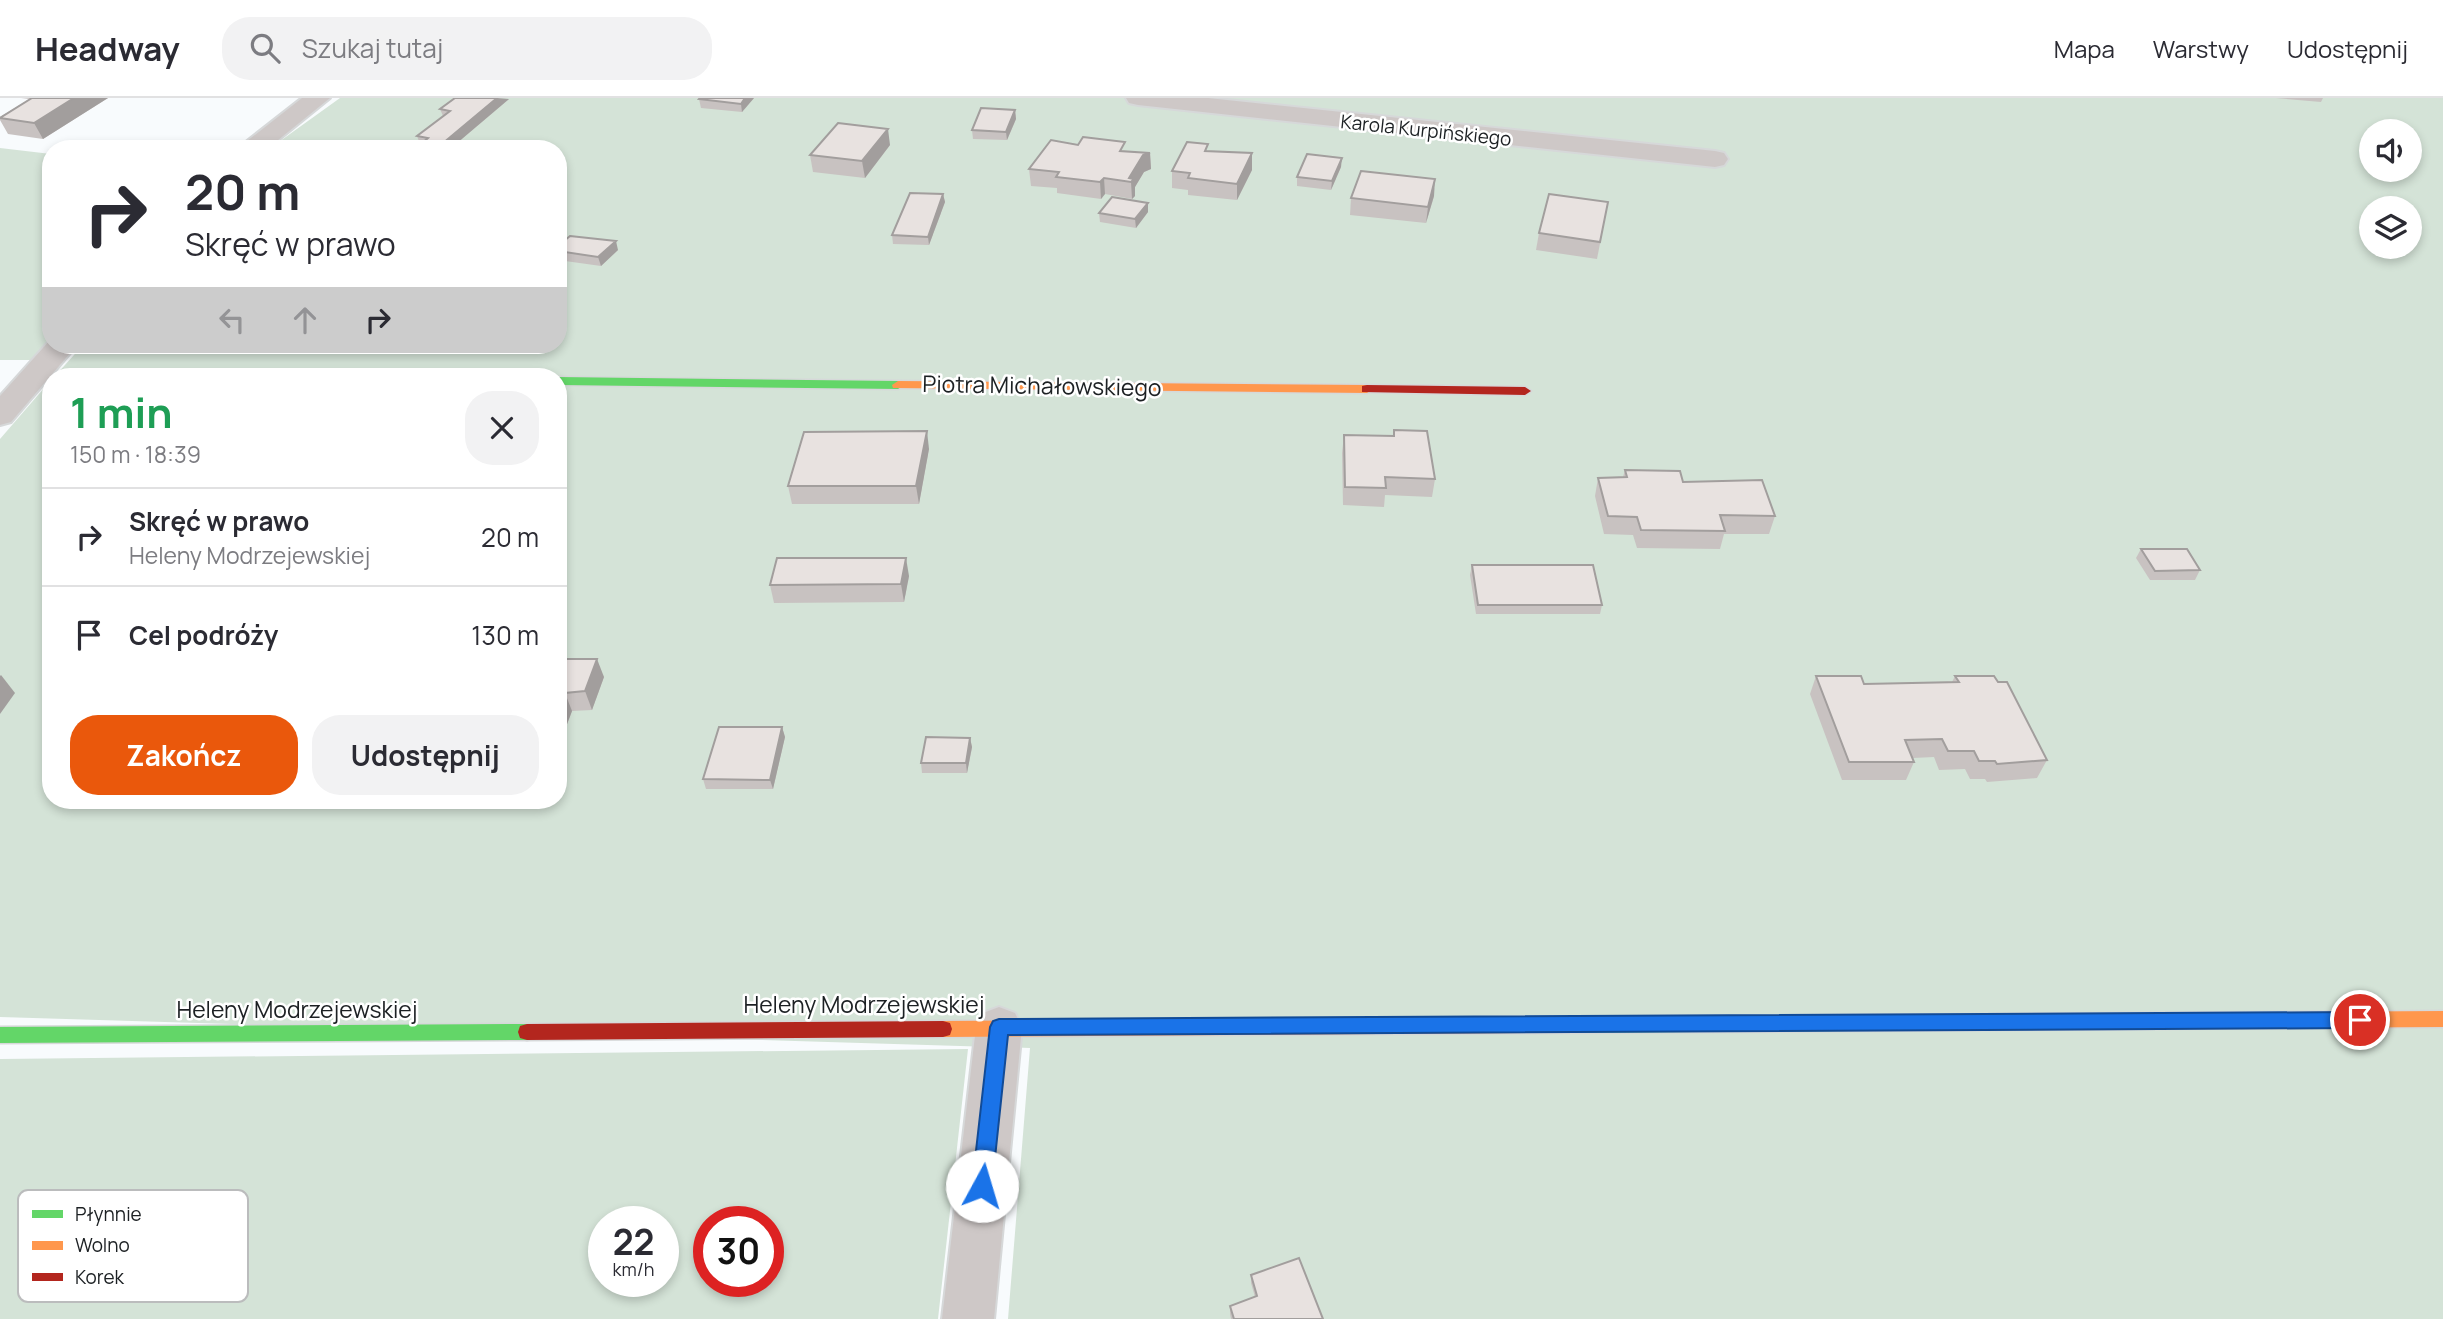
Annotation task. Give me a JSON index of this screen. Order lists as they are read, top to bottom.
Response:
{
  "streets": {
    "street": ["Karola Kurpińskiego", "Piotra Michałowskiego", "Heleny Modrzejewskiej"]
  },
  "legend": ["Płynnie", "Wolno", "Korek"],
  "page": {
    "header": "Headway",
    "search": "Szukaj tutaj",
    "nav": ["Mapa", "Warstwy", "Udostępnij"],
    "turn": ["20 m", "Skręć w prawo"],
    "heading": ["1 min", "150 m · 18:39"],
    "list": [
      {
        "name": "Skręć w prawo",
        "note": "Heleny Modrzejewskiej",
        "value": "20 m"
      },
      {
        "name": "Cel podróży",
        "value": "130 m"
      }
    ],
    "buttons": ["Zakończ", "Udostępnij"],
    "speed": "22 km/h",
    "limit": "30"
  }
}
